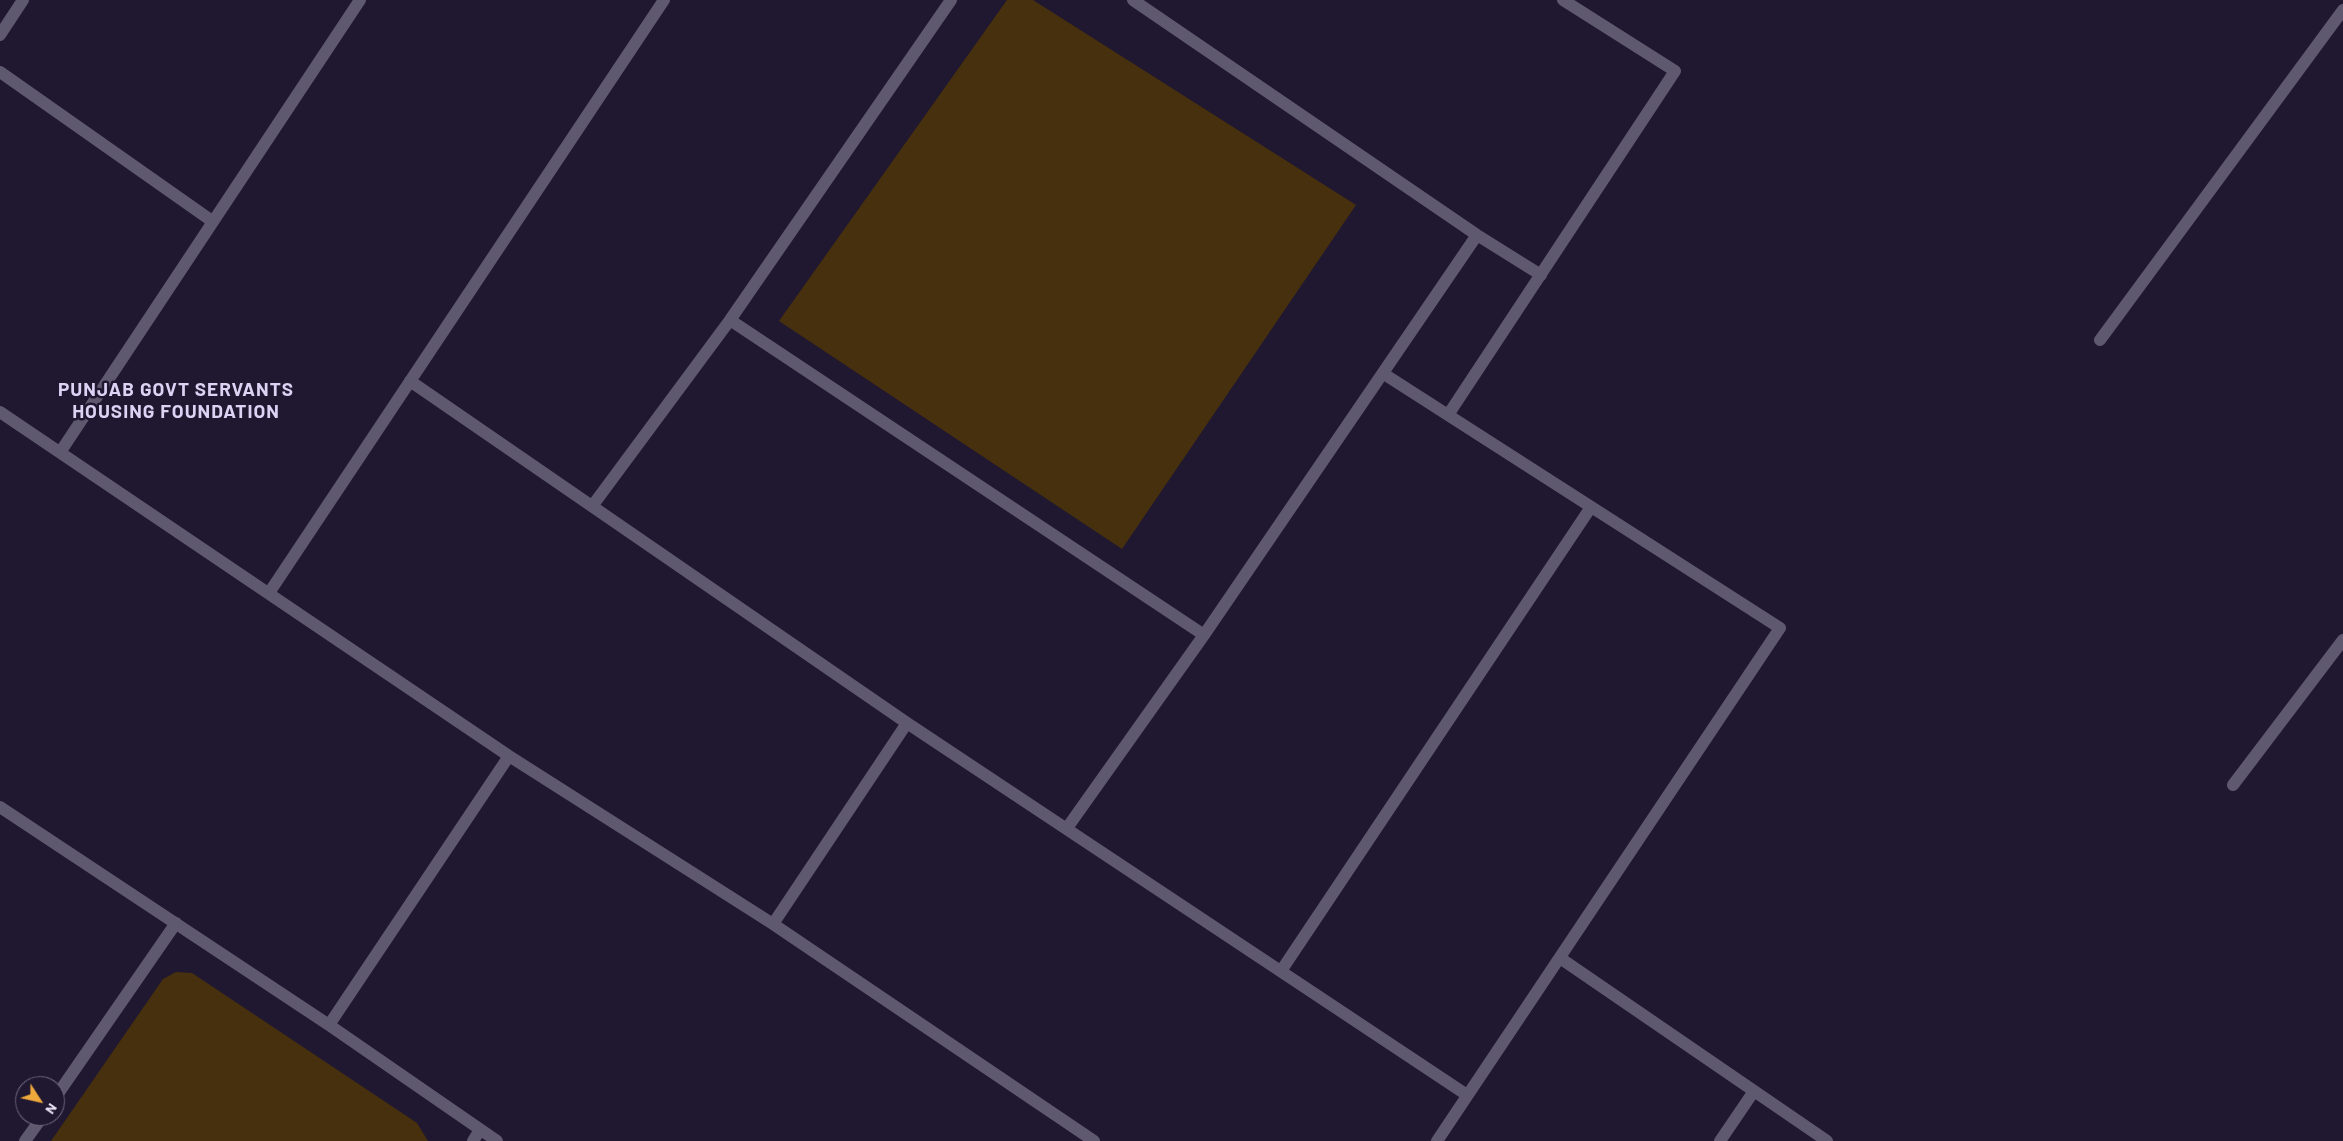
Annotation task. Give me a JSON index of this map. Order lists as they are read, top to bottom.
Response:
{
  "districts": ["PUNJAB GOVT SERVANTS HOUSING FOUNDATION"],
  "north": "bottom right"
}
